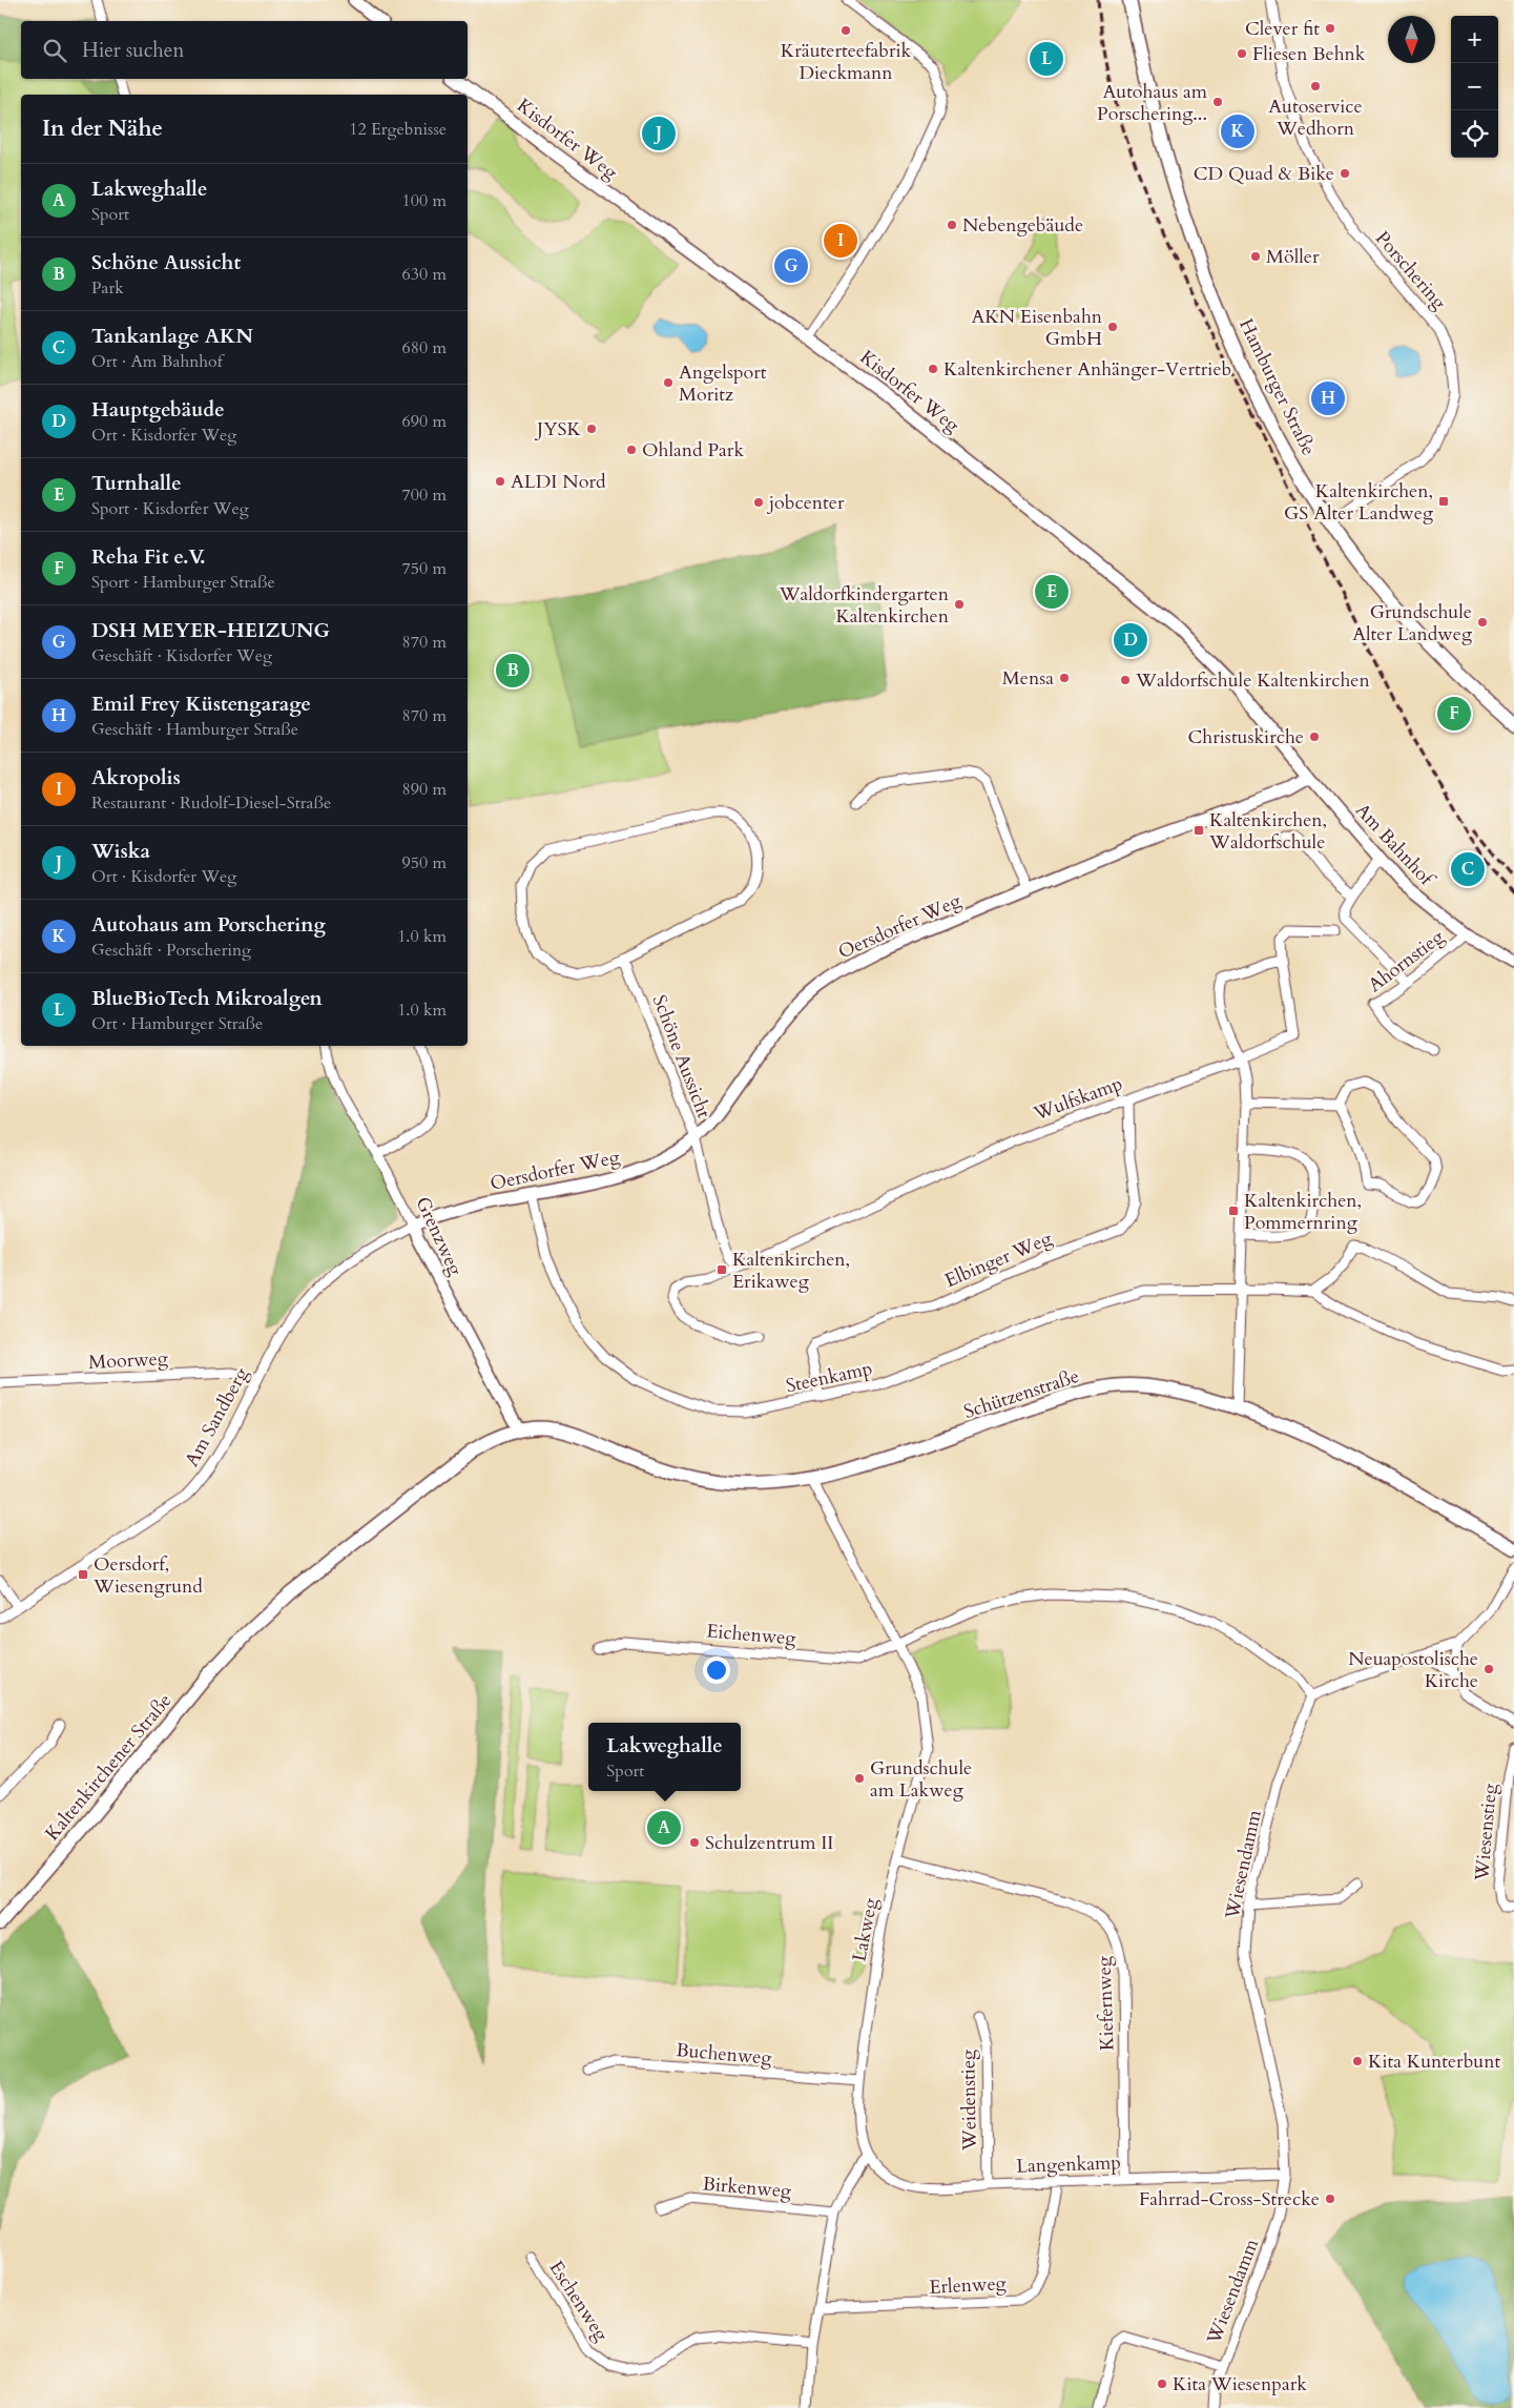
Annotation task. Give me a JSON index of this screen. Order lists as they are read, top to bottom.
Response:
{
  "streets": {
    "main road": ["Hamburger Straße", "Schützenstraße", "Kaltenkirchener Straße"],
    "street": [
      "Kisdorfer Weg",
      "Porschering",
      "Am Bahnhof",
      "Oersdorfer Weg",
      "Ahornstieg",
      "Schöne Aussicht",
      "Wulfskamp",
      "Grenzweg",
      "Elbinger Weg",
      "Moorweg",
      "Steenkamp",
      "Am Sandberg",
      "Eichenweg",
      "Wiesenstieg",
      "Wiesendamm",
      "Lakweg",
      "Kiefernweg",
      "Buchenweg",
      "Weidenstieg",
      "Langenkamp",
      "Birkenweg",
      "Erlenweg",
      "Eschenweg"
    ]
  },
  "crossings": [
    ["Kisdorfer Weg", "Am Bahnhof"],
    ["Kisdorfer Weg", "Oersdorfer Weg"],
    ["Porschering", "Hamburger Straße"],
    ["Am Bahnhof", "Oersdorfer Weg"],
    ["Am Bahnhof", "Ahornstieg"],
    ["Oersdorfer Weg", "Schöne Aussicht"],
    ["Oersdorfer Weg", "Grenzweg"],
    ["Oersdorfer Weg", "Steenkamp"],
    ["Oersdorfer Weg", "Am Sandberg"],
    ["Wulfskamp", "Elbinger Weg"],
    ["Grenzweg", "Schützenstraße"],
    ["Grenzweg", "Am Sandberg"],
    ["Grenzweg", "Kaltenkirchener Straße"],
    ["Elbinger Weg", "Steenkamp"],
    ["Moorweg", "Am Sandberg"],
    ["Schützenstraße", "Kaltenkirchener Straße"],
    ["Schützenstraße", "Lakweg"],
    ["Eichenweg", "Wiesendamm"],
    ["Eichenweg", "Lakweg"],
    ["Wiesendamm", "Langenkamp"],
    ["Lakweg", "Kiefernweg"],
    ["Lakweg", "Buchenweg"],
    ["Lakweg", "Langenkamp"],
    ["Kiefernweg", "Langenkamp"],
    ["Weidenstieg", "Langenkamp"],
    ["Langenkamp", "Erlenweg"]
  ],
  "places": {
    "other": [
      "Clever fit",
      "Kräuterteefabrik Dieckmann",
      "Fliesen Behnk",
      "Autoservice Wedhorn",
      "Autohaus am Porschering...",
      "CD Quad & Bike",
      "Nebengebäude",
      "Möller",
      "AKN Eisenbahn GmbH",
      "Kaltenkirchener Anhänger-Vertrieb",
      "Angelsport Moritz",
      "JYSK",
      "Ohland Park",
      "ALDI Nord",
      "jobcenter",
      "Waldorfkindergarten Kaltenkirchen",
      "Grundschule Alter Landweg",
      "Mensa",
      "Waldorfschule Kaltenkirchen",
      "Christuskirche",
      "Neuapostolische Kirche",
      "Grundschule am Lakweg",
      "Schulzentrum II",
      "Kita Kunterbunt",
      "Fahrrad-Cross-Strecke",
      "Kita Wiesenpark"
    ],
    "transit": [
      "Kaltenkirchen, GS Alter Landweg",
      "Kaltenkirchen, Waldorfschule",
      "Kaltenkirchen, Pommernring",
      "Kaltenkirchen, Erikaweg",
      "Oersdorf, Wiesengrund"
    ]
  },
  "north": "bottom",
  "page": {
    "map_buttons": ["+", "−"],
    "search": "Hier suchen",
    "pins": [
      "L",
      "K",
      "J",
      "I",
      "G",
      "H",
      "E",
      "D",
      "B",
      "F",
      "C",
      "A"
    ],
    "heading": ["In der Nähe", "12 Ergebnisse"],
    "list": [
      {
        "mark": "A",
        "name": "Lakweghalle",
        "note": "Sport",
        "value": "100 m"
      },
      {
        "mark": "B",
        "name": "Schöne Aussicht",
        "note": "Park",
        "value": "630 m"
      },
      {
        "mark": "C",
        "name": "Tankanlage AKN",
        "note": "Ort · Am Bahnhof",
        "value": "680 m"
      },
      {
        "mark": "D",
        "name": "Hauptgebäude",
        "note": "Ort · Kisdorfer Weg",
        "value": "690 m"
      },
      {
        "mark": "E",
        "name": "Turnhalle",
        "note": "Sport · Kisdorfer Weg",
        "value": "700 m"
      },
      {
        "mark": "F",
        "name": "Reha Fit e.V.",
        "note": "Sport · Hamburger Straße",
        "value": "750 m"
      },
      {
        "mark": "G",
        "name": "DSH MEYER-HEIZUNG",
        "note": "Geschäft · Kisdorfer Weg",
        "value": "870 m"
      },
      {
        "mark": "H",
        "name": "Emil Frey Küstengarage",
        "note": "Geschäft · Hamburger Straße",
        "value": "870 m"
      },
      {
        "mark": "I",
        "name": "Akropolis",
        "note": "Restaurant · Rudolf-Diesel-Straße",
        "value": "890 m"
      },
      {
        "mark": "J",
        "name": "Wiska",
        "note": "Ort · Kisdorfer Weg",
        "value": "950 m"
      },
      {
        "mark": "K",
        "name": "Autohaus am Porschering",
        "note": "Geschäft · Porschering",
        "value": "1.0 km"
      },
      {
        "mark": "L",
        "name": "BlueBioTech Mikroalgen",
        "note": "Ort · Hamburger Straße",
        "value": "1.0 km"
      }
    ],
    "popup": ["Lakweghalle", "Sport"]
  }
}
